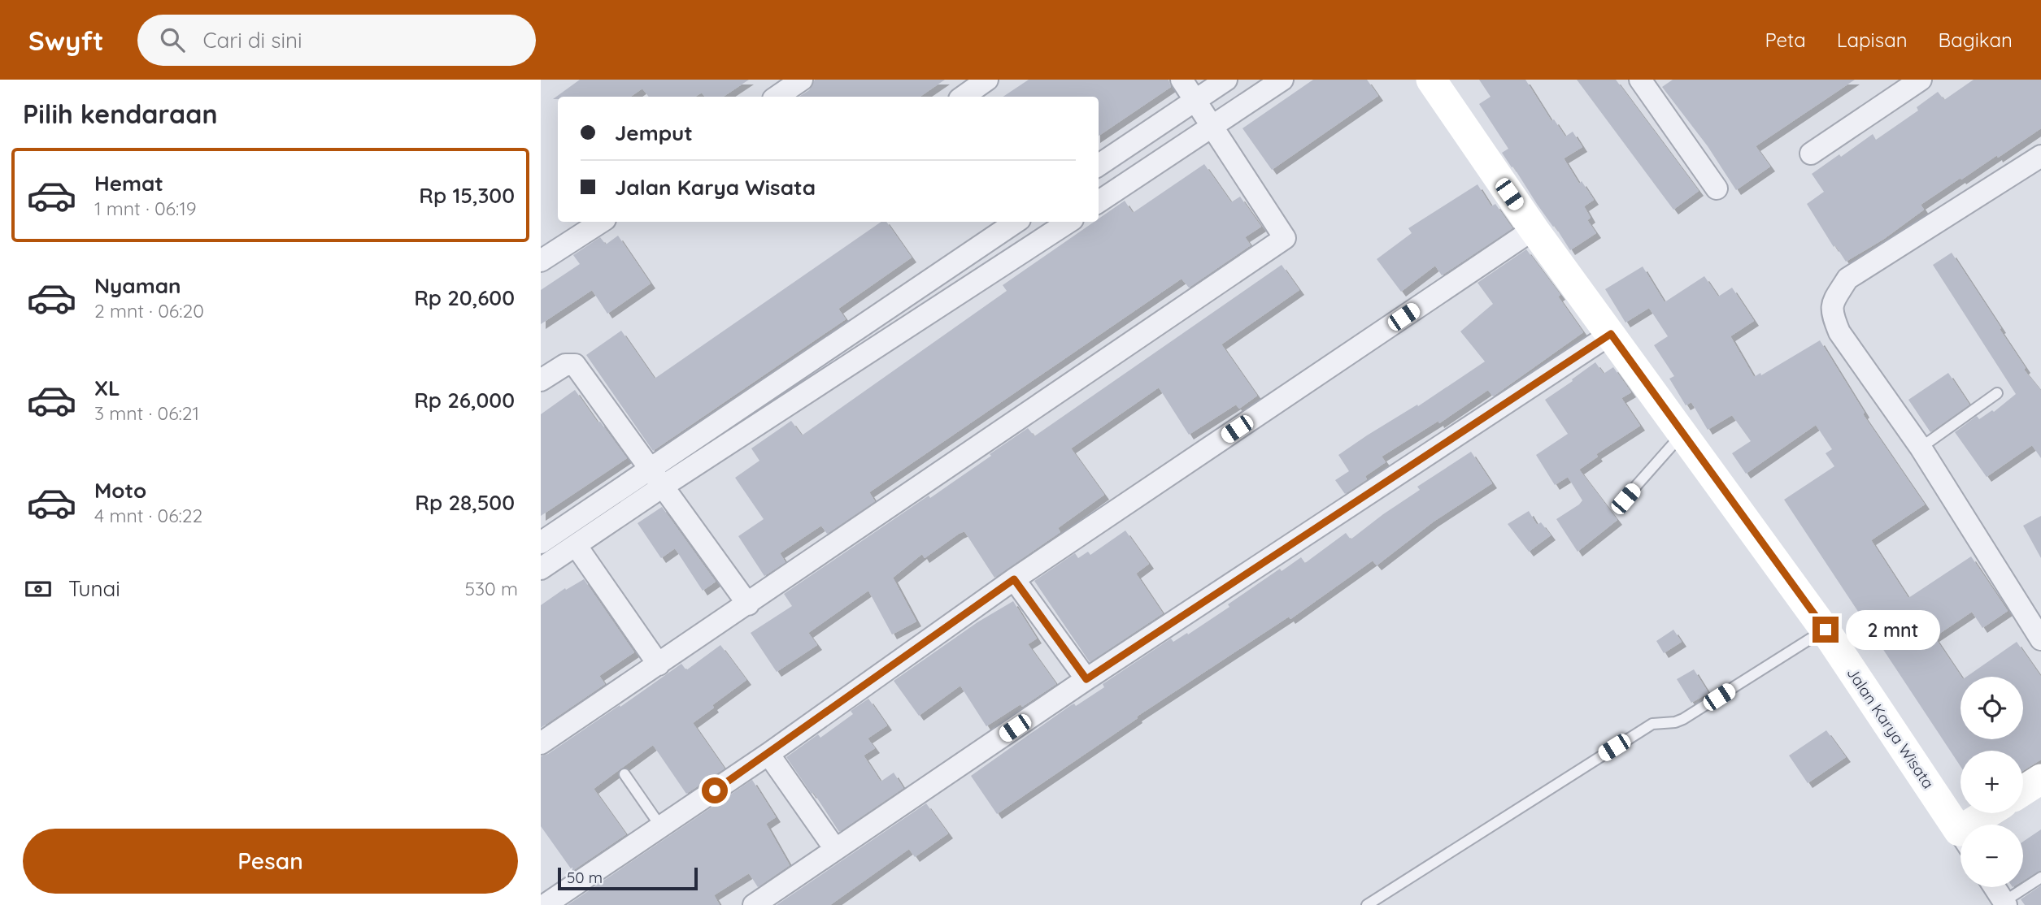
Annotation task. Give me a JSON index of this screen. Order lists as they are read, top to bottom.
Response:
{
  "streets": {
    "street": ["Jalan Karya Wisata"]
  },
  "scale_bar": "50 m",
  "page": {
    "header": "Swyft",
    "search": "Cari di sini",
    "nav": ["Peta", "Lapisan", "Bagikan"],
    "heading": "Pilih kendaraan",
    "banner": ["Jemput", "Jalan Karya Wisata"],
    "list": [
      {
        "name": "Hemat",
        "note": "1 mnt · 06:19",
        "value": "Rp 15,300"
      },
      {
        "name": "Nyaman",
        "note": "2 mnt · 06:20",
        "value": "Rp 20,600"
      },
      {
        "name": "XL",
        "note": "3 mnt · 06:21",
        "value": "Rp 26,000"
      },
      {
        "name": "Moto",
        "note": "4 mnt · 06:22",
        "value": "Rp 28,500"
      }
    ],
    "pay": ["Tunai", "530 m"],
    "bubble": "2 mnt",
    "map_buttons": ["+", "−"],
    "buttons": "Pesan",
    "scale": "50 m"
  }
}
